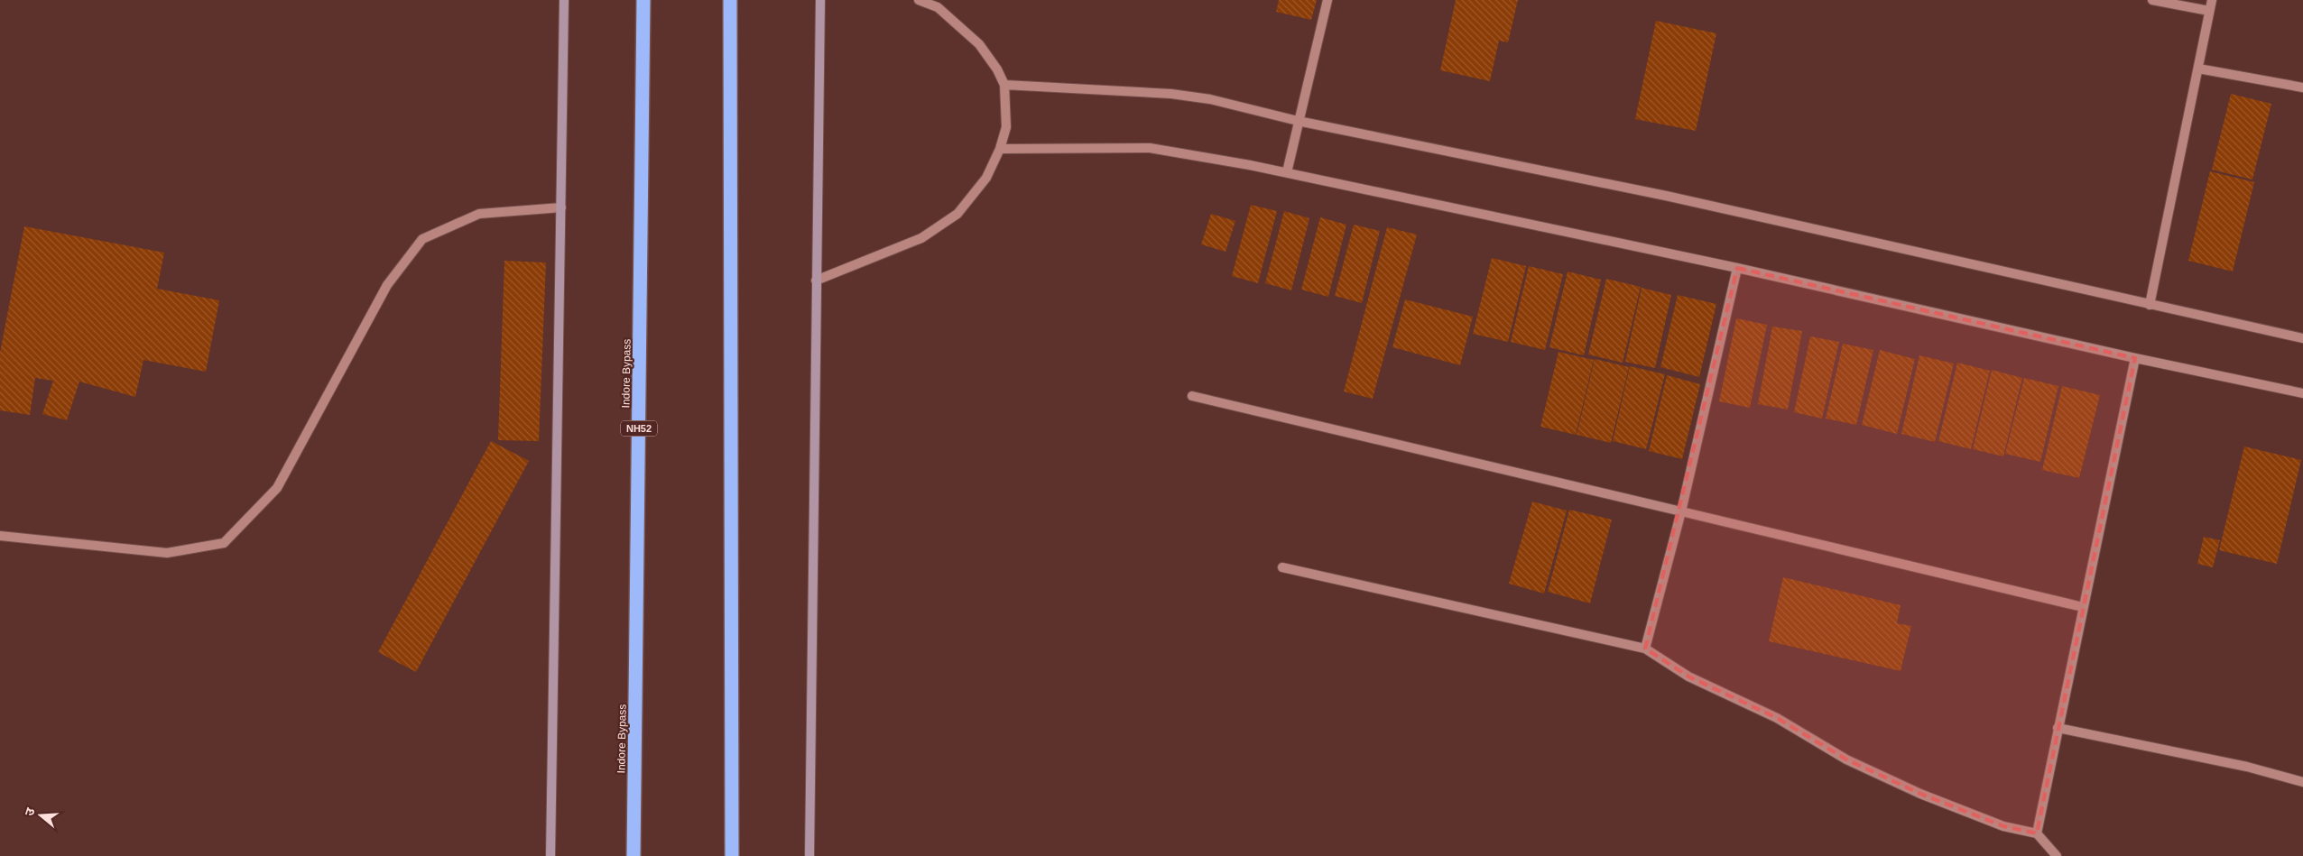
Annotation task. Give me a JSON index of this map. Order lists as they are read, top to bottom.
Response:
{
  "streets": {
    "highway": ["Indore Bypass", "NH52"]
  },
  "north": "left"
}
